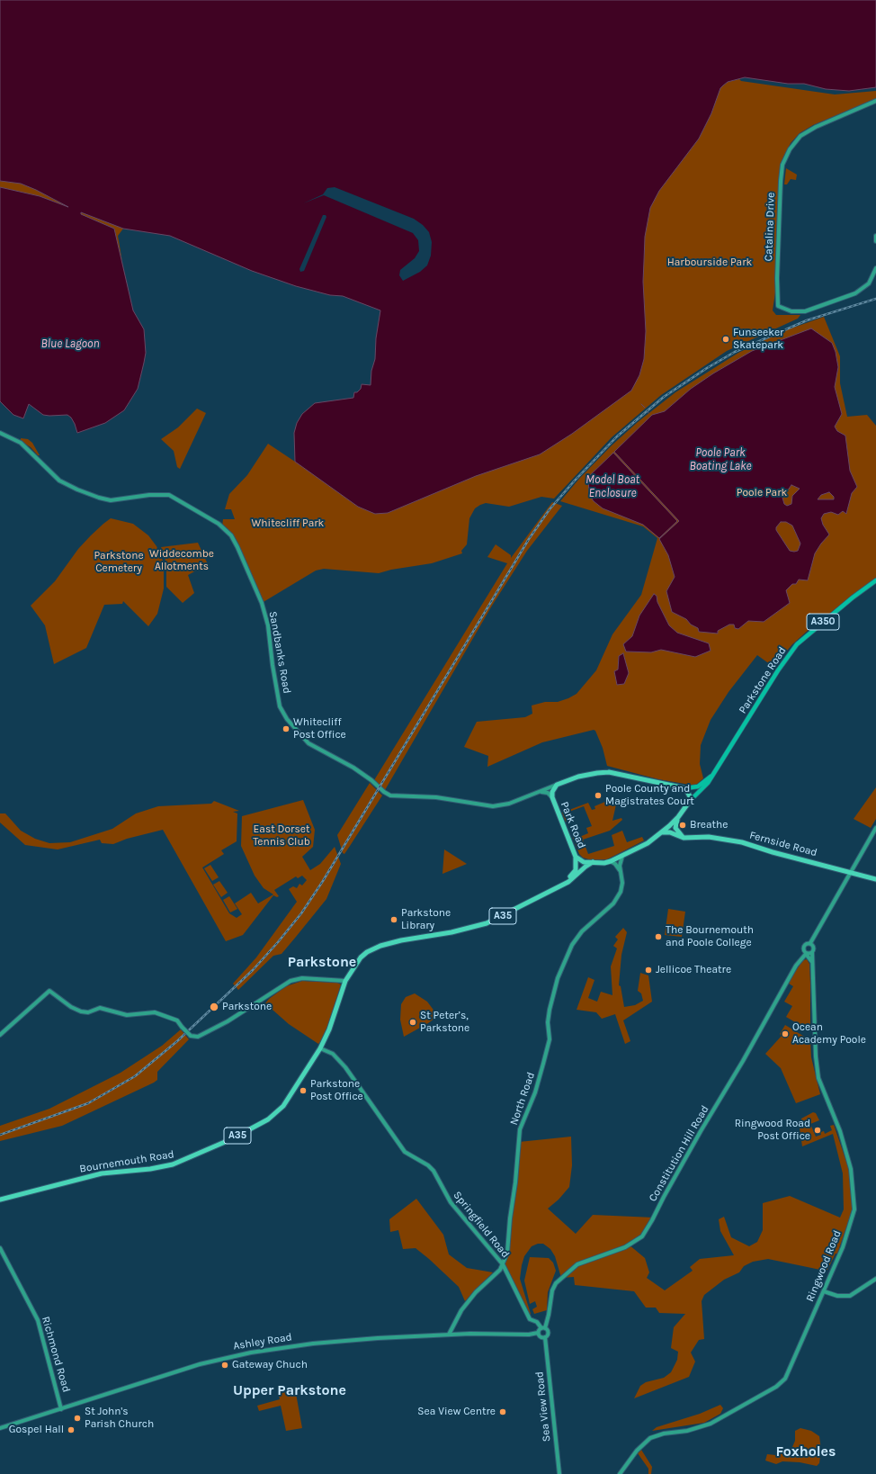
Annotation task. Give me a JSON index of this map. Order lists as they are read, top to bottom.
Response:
{
  "streets": {
    "highway": [
      "Sandbanks Road",
      "Parkstone Road",
      "Park Road",
      "Fernside Road",
      "A35",
      "Bournemouth Road"
    ],
    "main road": ["A350"],
    "street": [
      "Catalina Drive",
      "North Road",
      "Constitution Hill Road",
      "Springfield Road",
      "Ringwood Road",
      "Ashley Road",
      "Richmond Road",
      "Sea View Road"
    ]
  },
  "crossings": [
    ["Sandbanks Road", "Parkstone Road"],
    ["Sandbanks Road", "Park Road"],
    ["Parkstone Road", "Park Road"],
    ["Parkstone Road", "Fernside Road"],
    ["Parkstone Road", "A35"],
    ["Parkstone Road", "North Road"],
    ["Park Road", "A35"],
    ["A35", "Bournemouth Road"],
    ["A35", "Springfield Road"],
    ["North Road", "Springfield Road"],
    ["North Road", "Ashley Road"],
    ["Constitution Hill Road", "Springfield Road"],
    ["Constitution Hill Road", "Ringwood Road"],
    ["Constitution Hill Road", "Sea View Road"],
    ["Bournemouth Road", "Springfield Road"],
    ["Springfield Road", "Sea View Road"],
    ["Ashley Road", "Richmond Road"]
  ],
  "districts": ["Parkstone", "Upper Parkstone", "Foxholes"],
  "water": ["Blue Lagoon", "Poole Park Boating Lake", "Model Boat Enclosure"],
  "parks": [
    "Harbourside Park",
    "Poole Park",
    "Whitecliff Park",
    "Widdecombe Allotments",
    "Parkstone Cemetery",
    "East Dorset Tennis Club"
  ],
  "places": [
    "Funseeker Skatepark",
    "Whitecliff Post Office",
    "Poole County and Magistrates Court",
    "Breathe",
    "Parkstone Library",
    "The Bournemouth and Poole College",
    "Jellicoe Theatre",
    "Parkstone",
    "St Peter’s, Parkstone",
    "Ocean Academy Poole",
    "Parkstone Post Office",
    "Ringwood Road Post Office",
    "Gateway Chuch",
    "Sea View Centre",
    "St John's Parish Church",
    "Gospel Hall"
  ]
}
